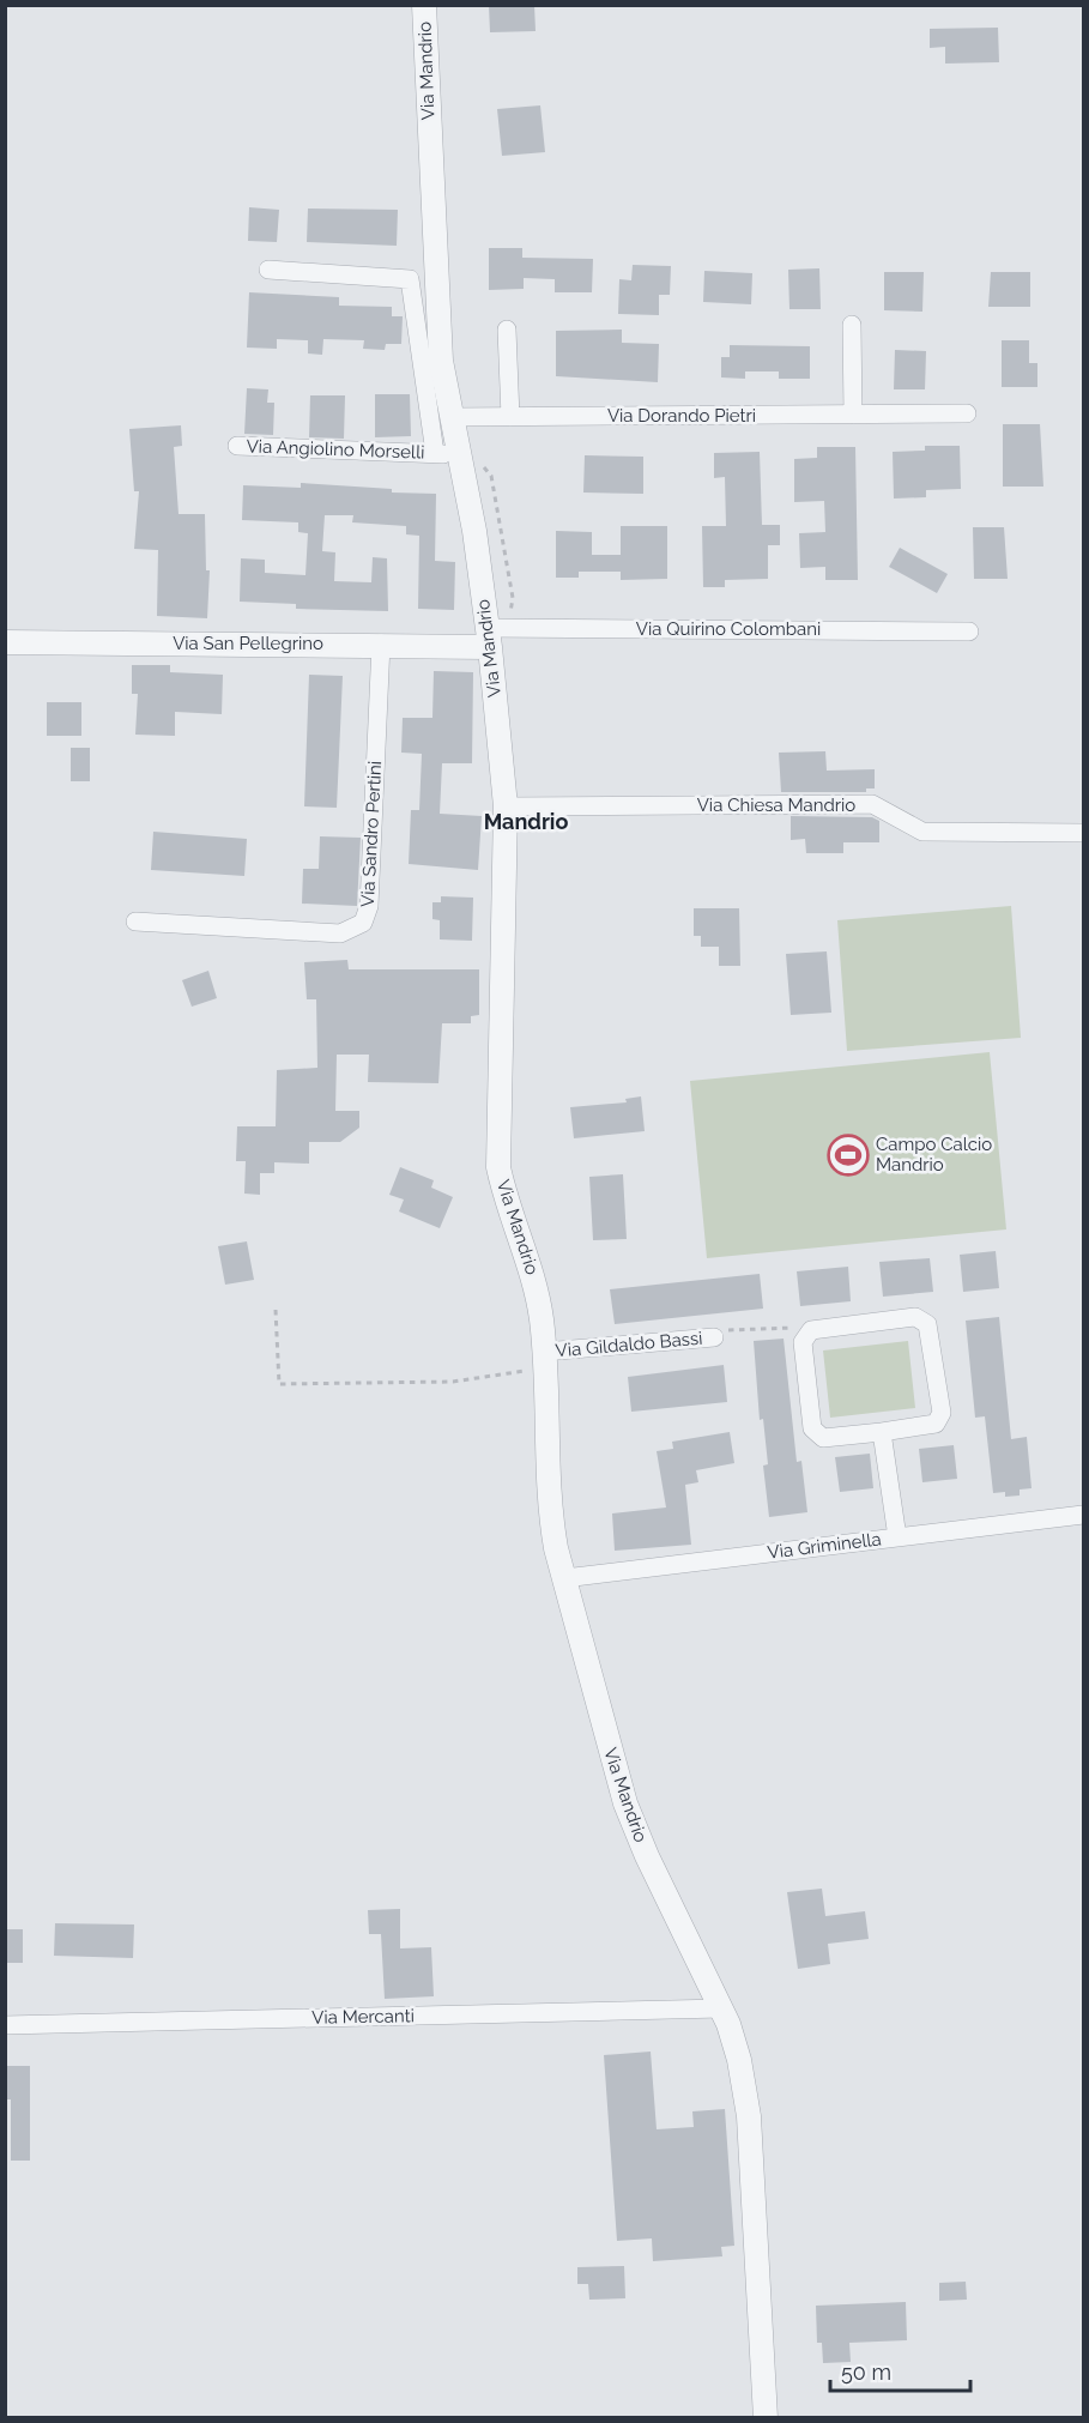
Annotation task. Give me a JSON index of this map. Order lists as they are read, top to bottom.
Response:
{
  "streets": {
    "street": [
      "Via Mandrio",
      "Via Dorando Pietri",
      "Via Angiolino Morselli",
      "Via Quirino Colombani",
      "Via San Pellegrino",
      "Via Chiesa Mandrio",
      "Via Sandro Pertini",
      "Via Gildaldo Bassi",
      "Via Griminella",
      "Via Mercanti"
    ]
  },
  "crossings": [
    ["Via Mandrio", "Via Dorando Pietri"],
    ["Via Mandrio", "Via Angiolino Morselli"],
    ["Via Mandrio", "Via Quirino Colombani"],
    ["Via Mandrio", "Via San Pellegrino"],
    ["Via Mandrio", "Via Chiesa Mandrio"],
    ["Via Mandrio", "Via Gildaldo Bassi"],
    ["Via Mandrio", "Via Griminella"],
    ["Via Mandrio", "Via Mercanti"],
    ["Via Quirino Colombani", "Via San Pellegrino"],
    ["Via San Pellegrino", "Via Sandro Pertini"]
  ],
  "districts": ["Mandrio"],
  "places": {
    "sports": ["Campo Calcio Mandrio"]
  },
  "scale_bar": "50 m"
}
